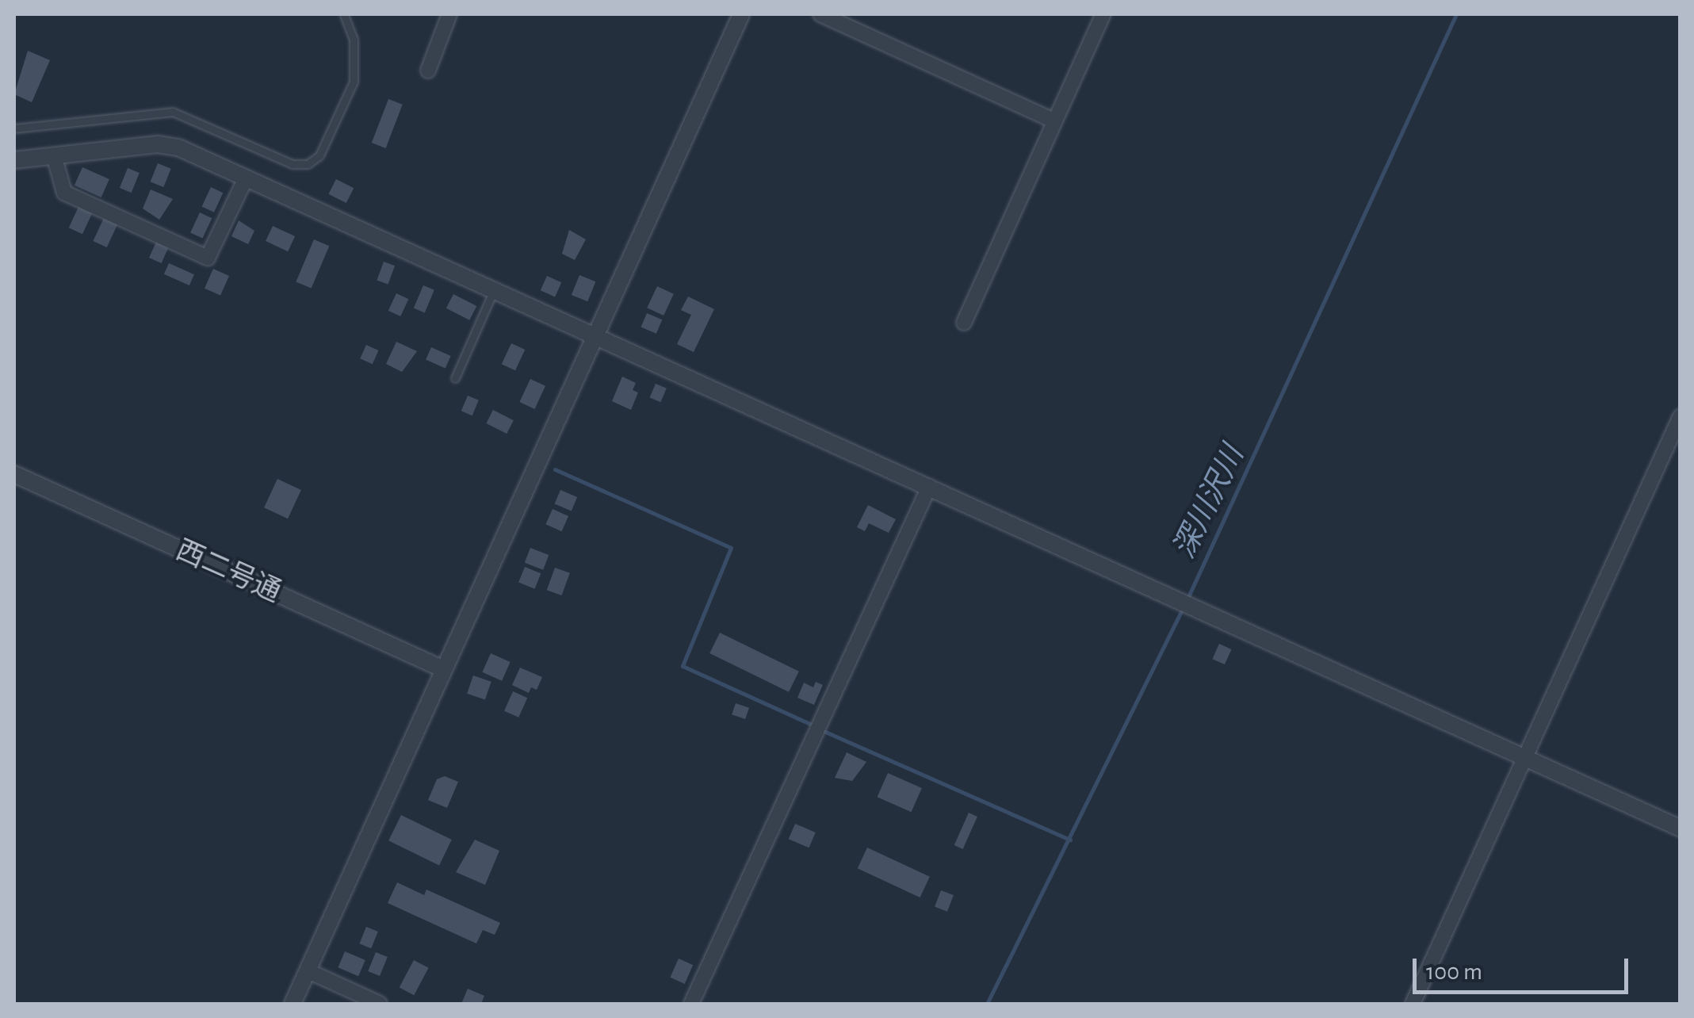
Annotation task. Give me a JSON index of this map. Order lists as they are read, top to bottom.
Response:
{
  "streets": {
    "street": ["西二号通"]
  },
  "water": ["深川沢川"],
  "scale_bar": "100 m"
}
